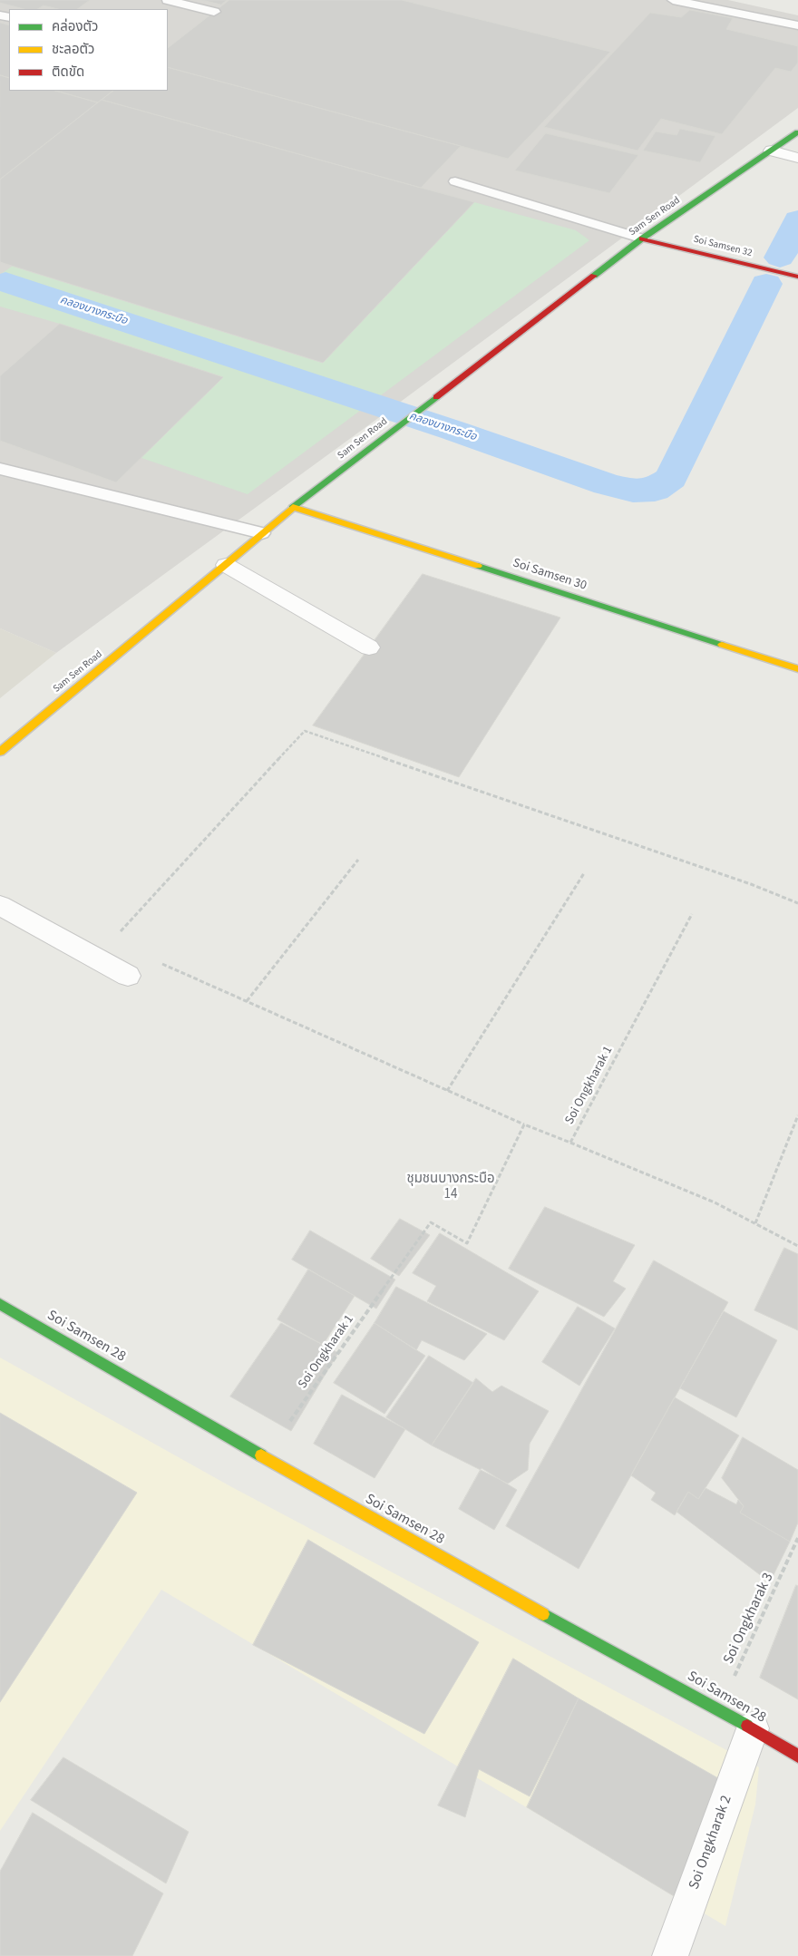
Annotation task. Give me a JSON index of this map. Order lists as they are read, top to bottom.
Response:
{
  "streets": {
    "main road": [
      "Sam Sen Road",
      "Soi Samsen 32",
      "Soi Samsen 30",
      "Soi Samsen 28"
    ],
    "street": ["Soi Ongkharak 2"],
    "path": ["Soi Ongkharak 1", "Soi Ongkharak 3"]
  },
  "crossings": [
    ["Sam Sen Road", "Soi Samsen 32"],
    ["Sam Sen Road", "Soi Samsen 30"],
    ["Soi Samsen 28", "Soi Ongkharak 3"],
    ["Soi Samsen 28", "Soi Ongkharak 2"]
  ],
  "districts": ["ชุมชนบางกระบือ 14"],
  "water": ["คลองบางกระบือ"],
  "legend": ["คล่องตัว", "ชะลอตัว", "ติดขัด"]
}
